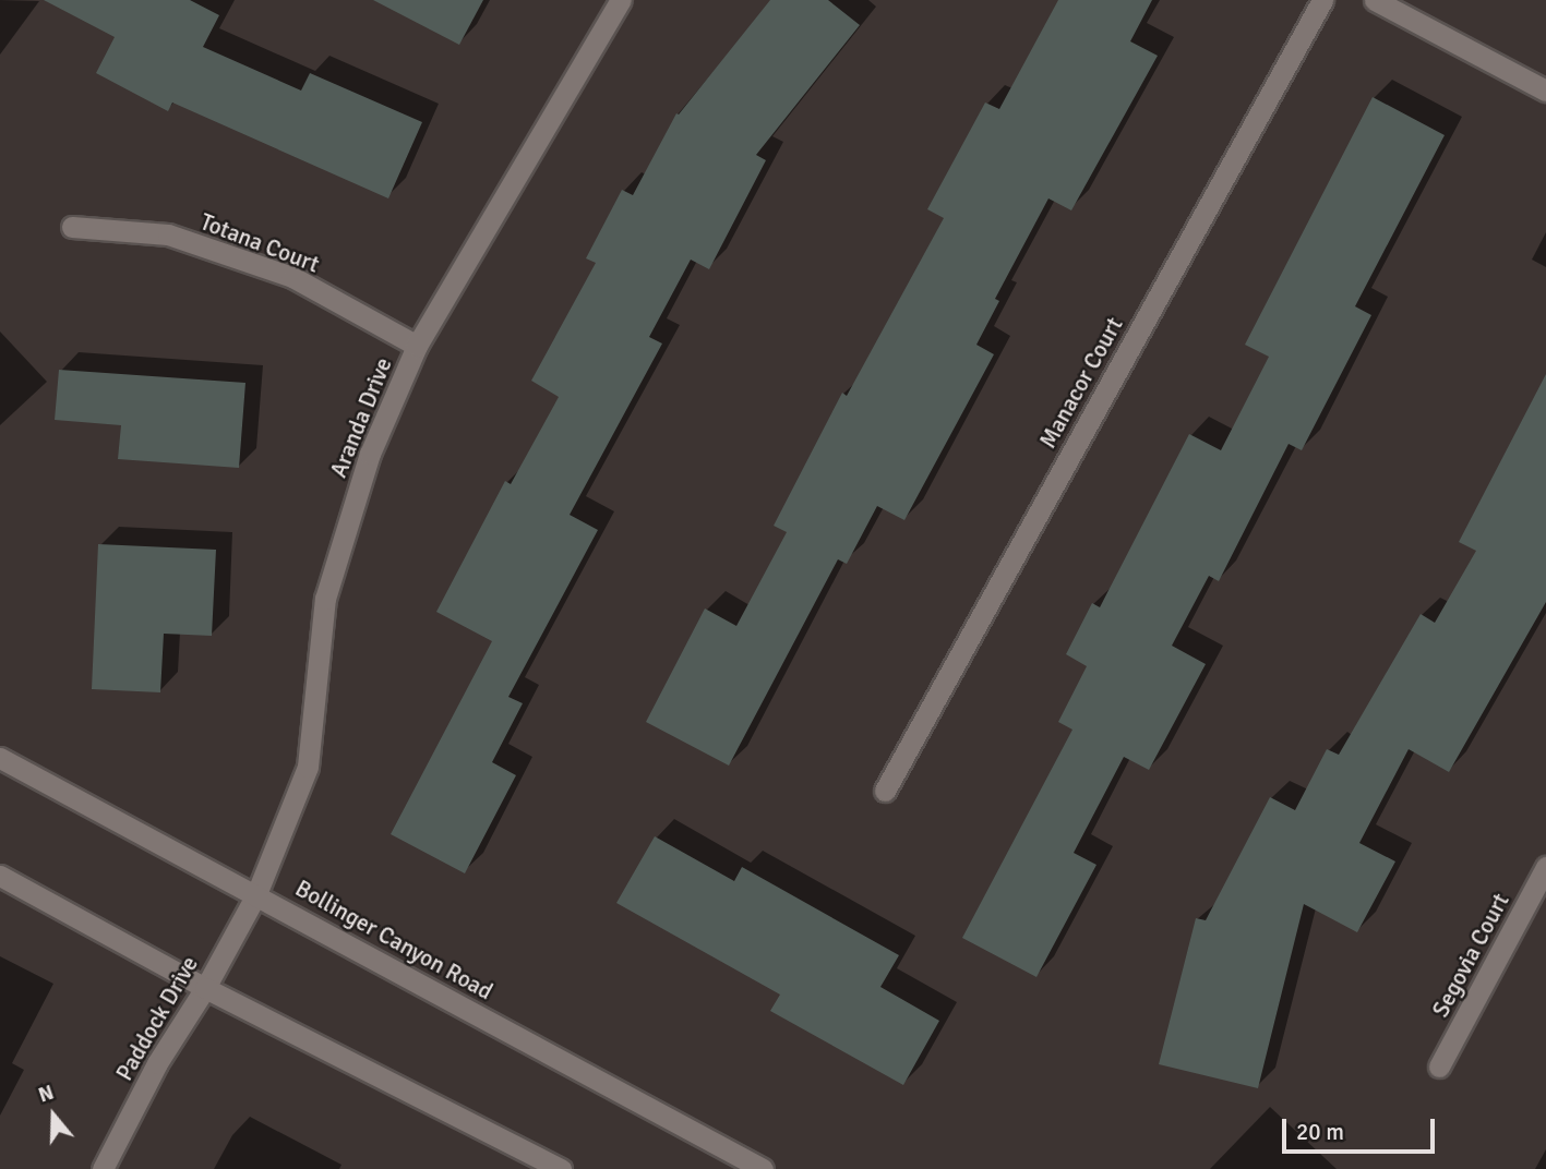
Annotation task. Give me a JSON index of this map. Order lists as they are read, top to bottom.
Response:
{
  "streets": {
    "street": [
      "Totana Court",
      "Manacor Court",
      "Aranda Drive",
      "Bollinger Canyon Road",
      "Segovia Court",
      "Paddock Drive"
    ]
  },
  "crossings": [
    ["Totana Court", "Aranda Drive"],
    ["Aranda Drive", "Bollinger Canyon Road"],
    ["Aranda Drive", "Paddock Drive"],
    ["Bollinger Canyon Road", "Paddock Drive"]
  ],
  "scale_bar": "20 m",
  "north": "top"
}
